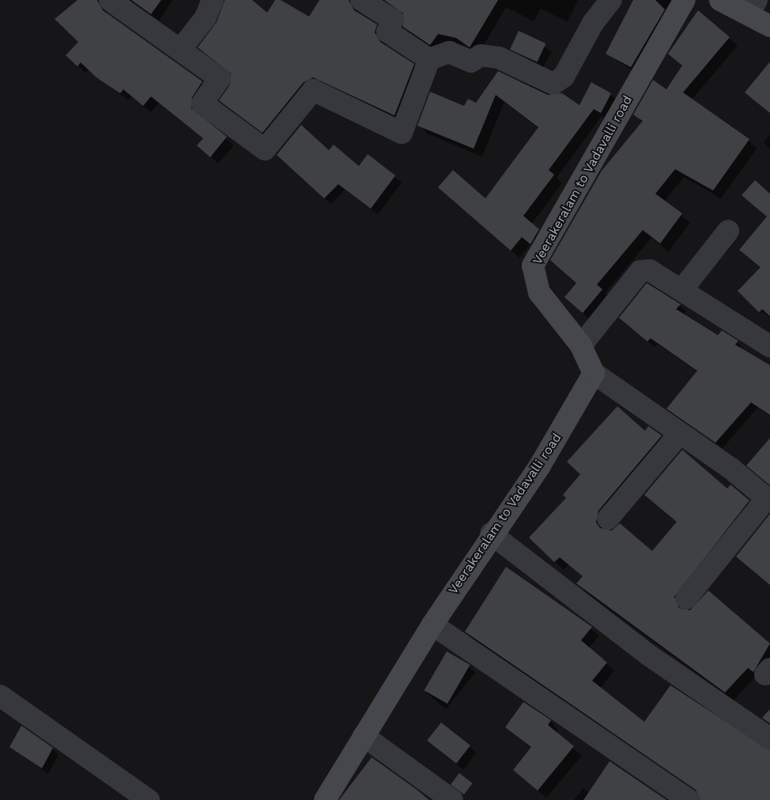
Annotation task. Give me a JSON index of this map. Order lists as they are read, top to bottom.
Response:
{
  "streets": {
    "street": ["Veerakeralam to Vadavalli road"]
  }
}
